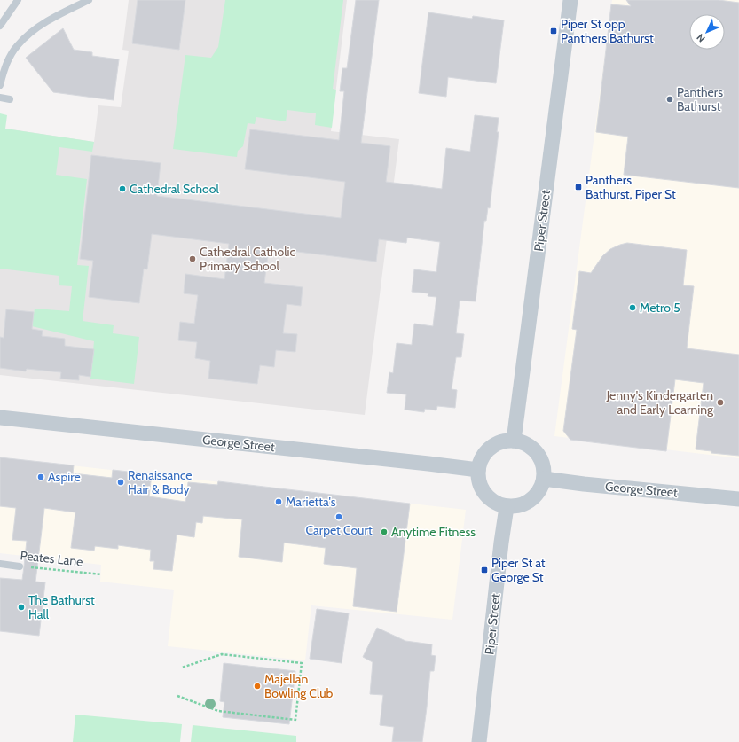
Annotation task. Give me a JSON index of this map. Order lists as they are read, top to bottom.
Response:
{
  "streets": {
    "street": ["Piper Street", "George Street"],
    "lane": ["Peates Lane"]
  },
  "crossings": [
    ["Piper Street", "George Street"]
  ],
  "places": {
    "transit": ["Piper St opp Panthers Bathurst", "Panthers Bathurst, Piper St", "Piper St at George St"],
    "other": [
      "Panthers Bathurst",
      "Cathedral School",
      "Cathedral Catholic Primary School",
      "Metro 5",
      "Jenny's Kindergarten and Early Learning",
      "Aspire",
      "Renaissance Hair & Body",
      "Marietta's",
      "Carpet Court",
      "Anytime Fitness",
      "The Bathurst Hall",
      "Majellan Bowling Club"
    ]
  },
  "north": "bottom left"
}
